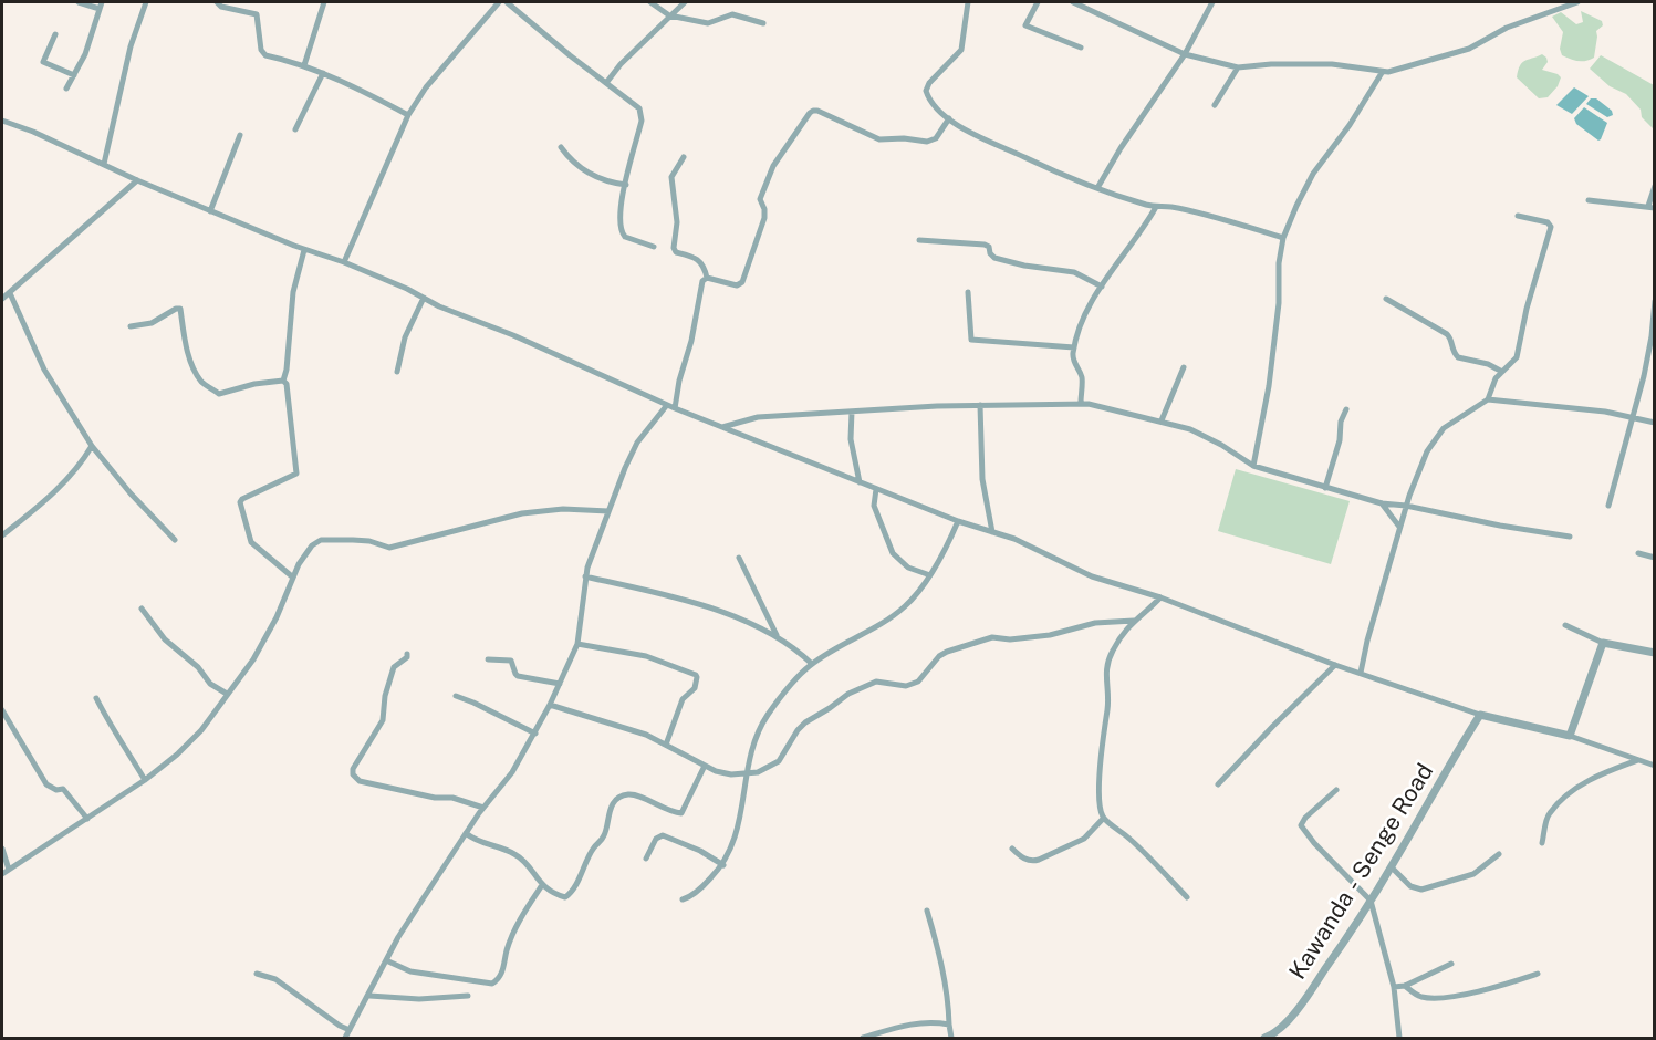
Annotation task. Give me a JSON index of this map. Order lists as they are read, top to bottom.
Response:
{
  "streets": {
    "street": ["Kawanda - Senge Road"]
  }
}
